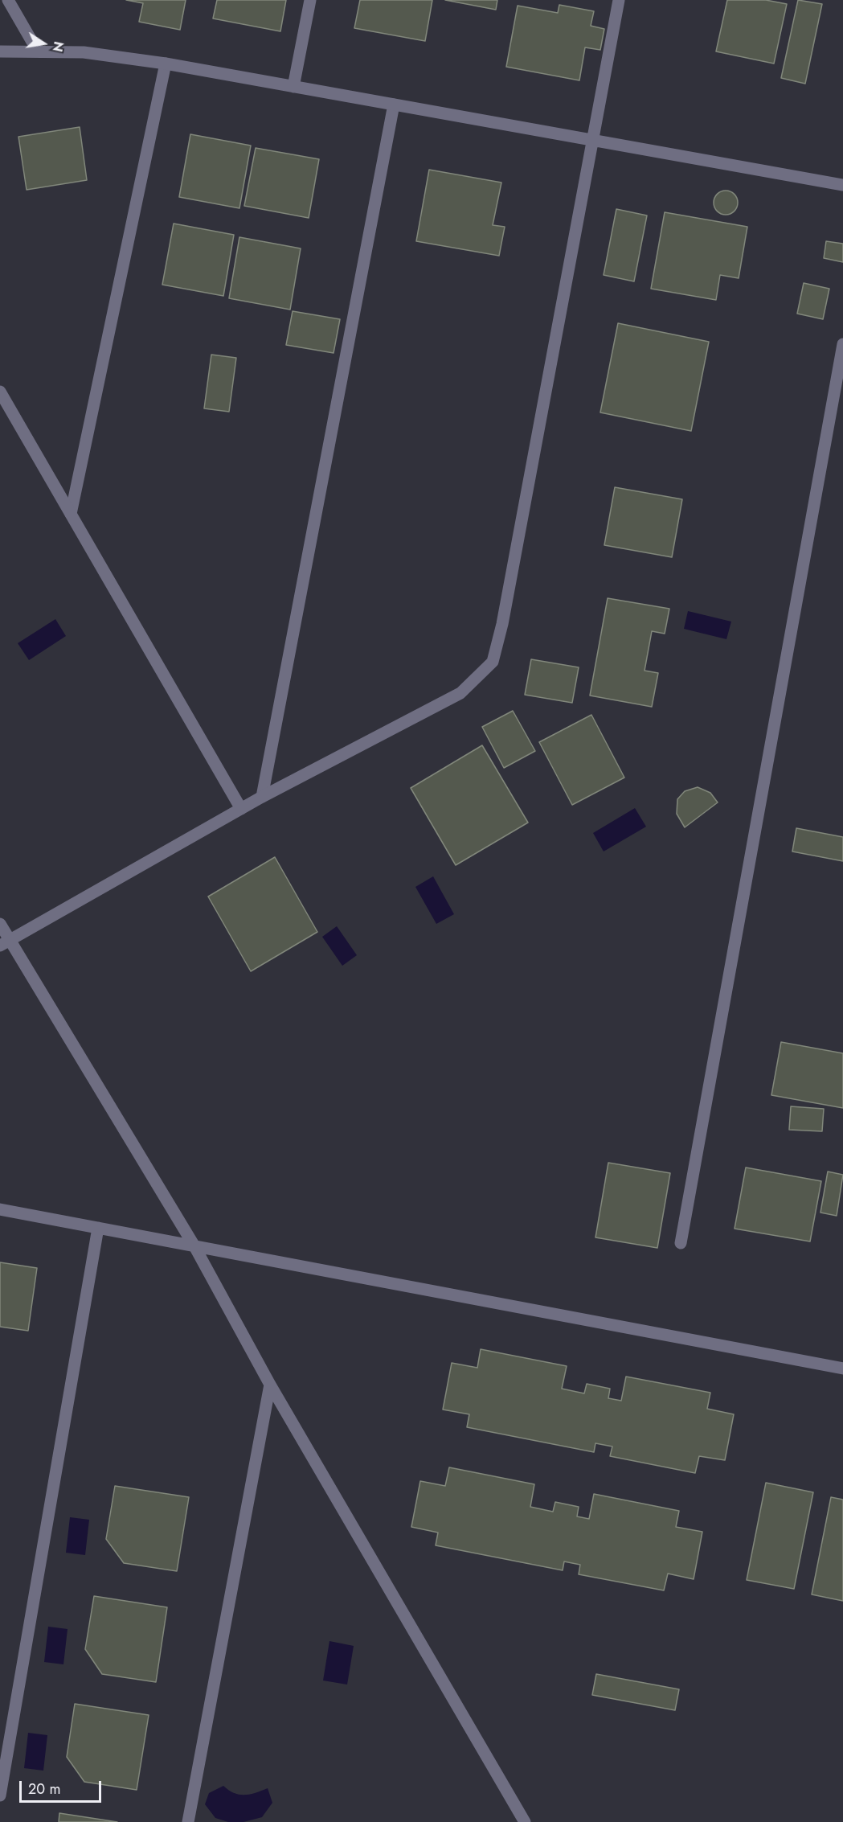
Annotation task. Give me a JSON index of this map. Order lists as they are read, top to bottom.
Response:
{
  "scale_bar": "20 m",
  "north": "right"
}
